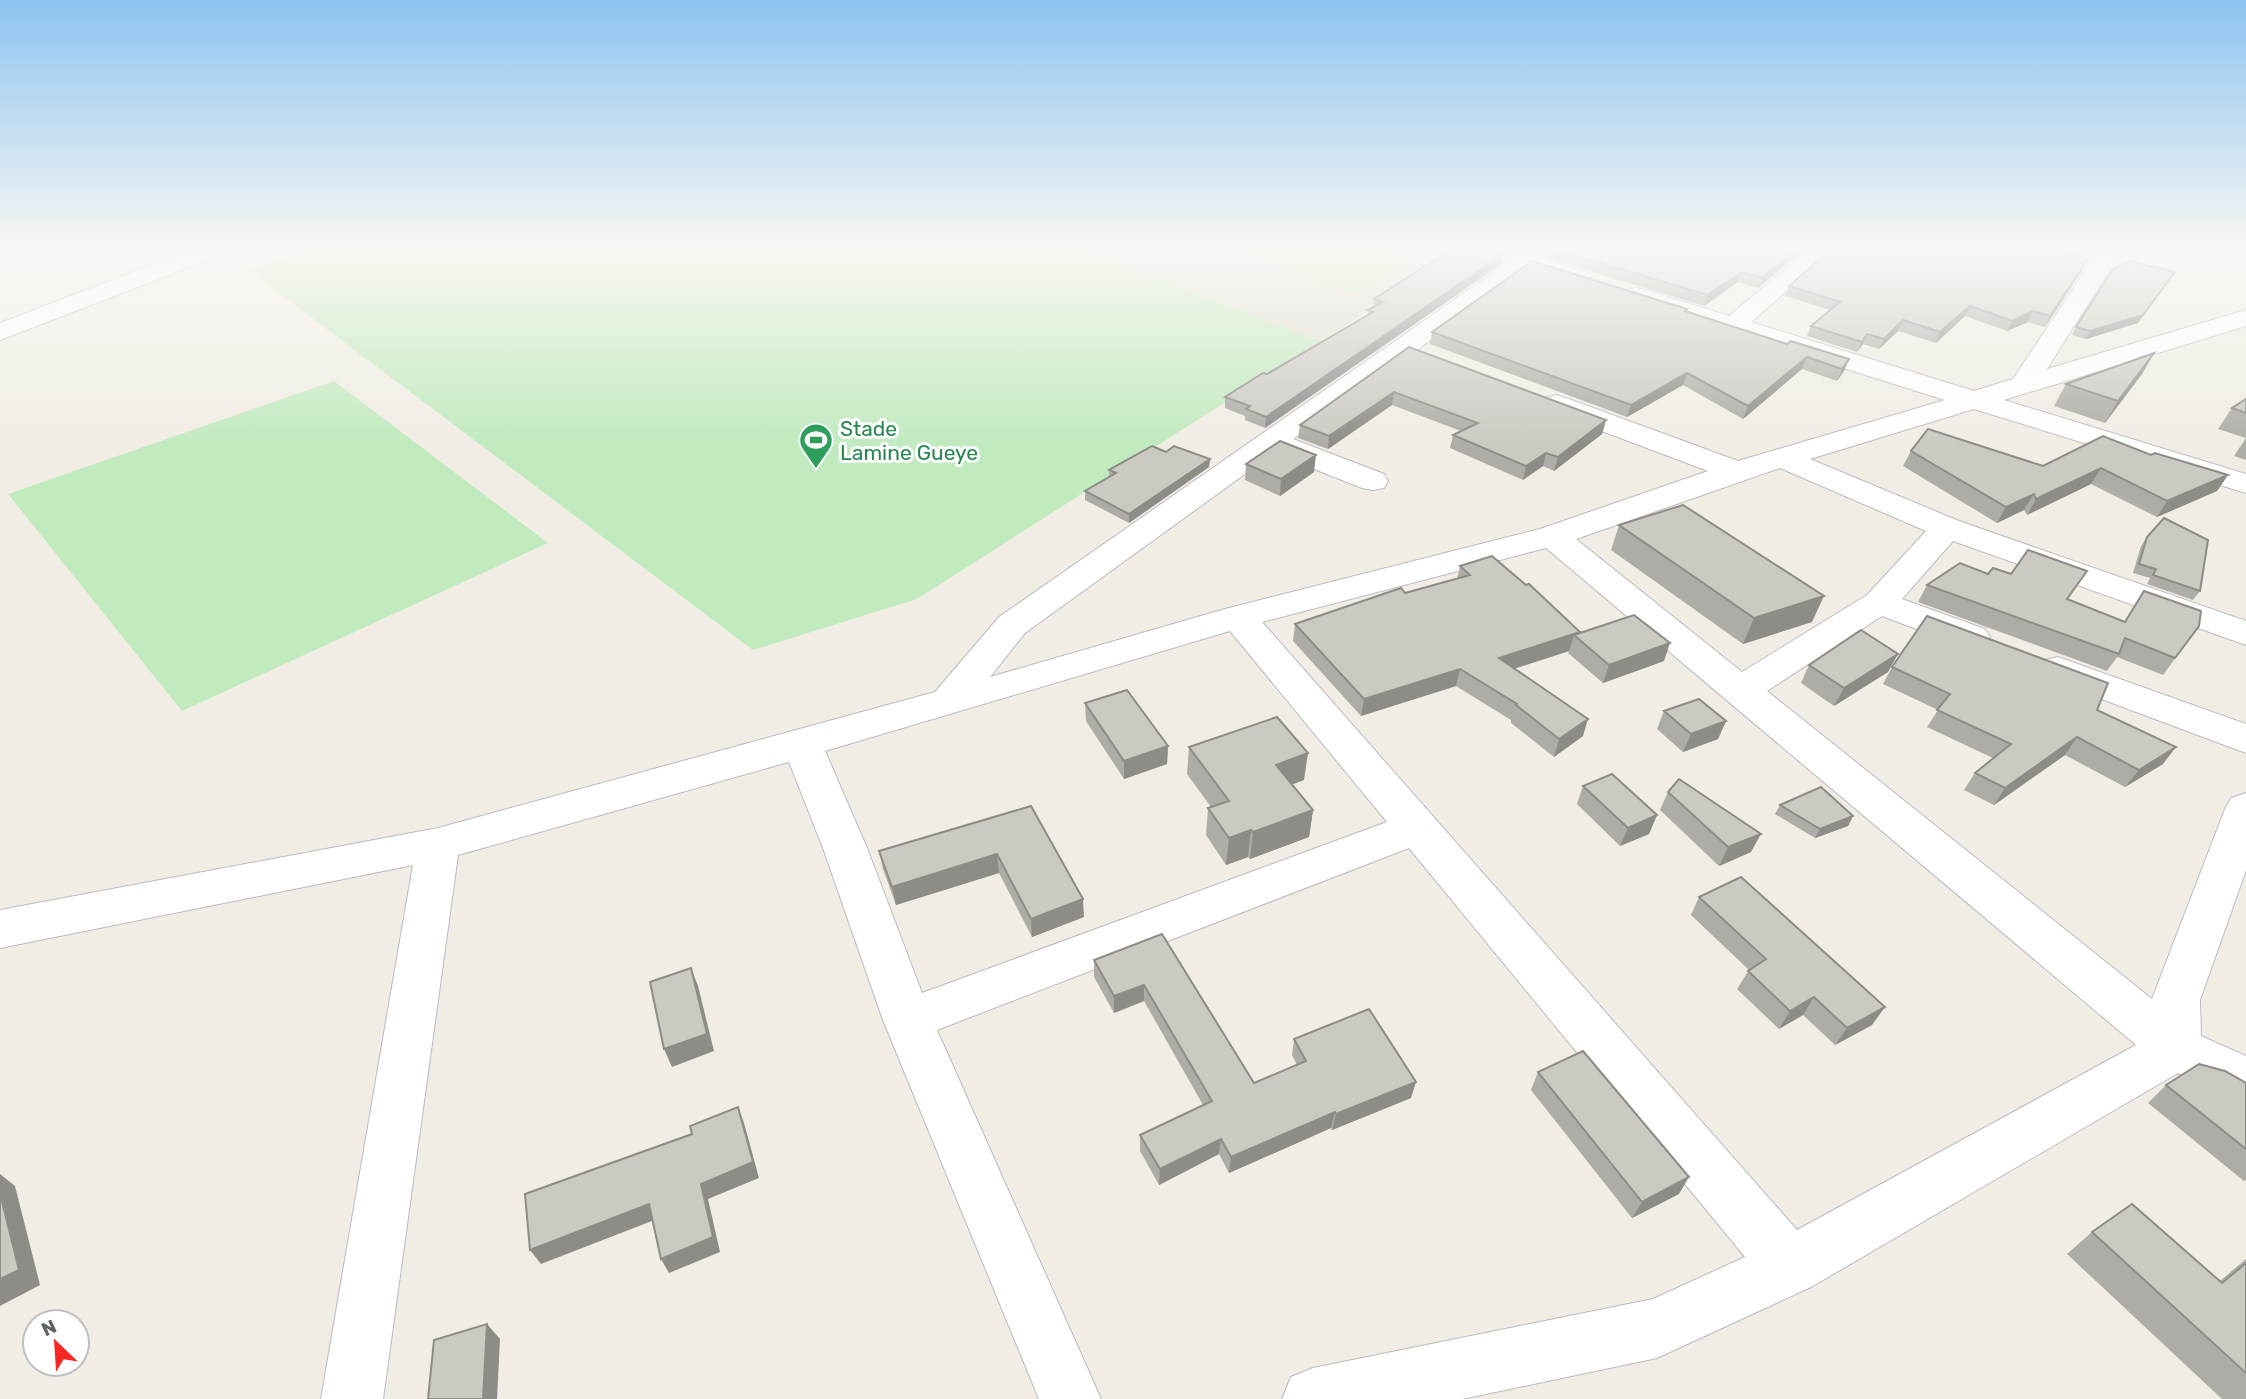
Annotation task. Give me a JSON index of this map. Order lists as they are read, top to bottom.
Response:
{
  "places": {
    "sports": ["Stade Lamine Gueye"]
  },
  "north": "top left"
}
